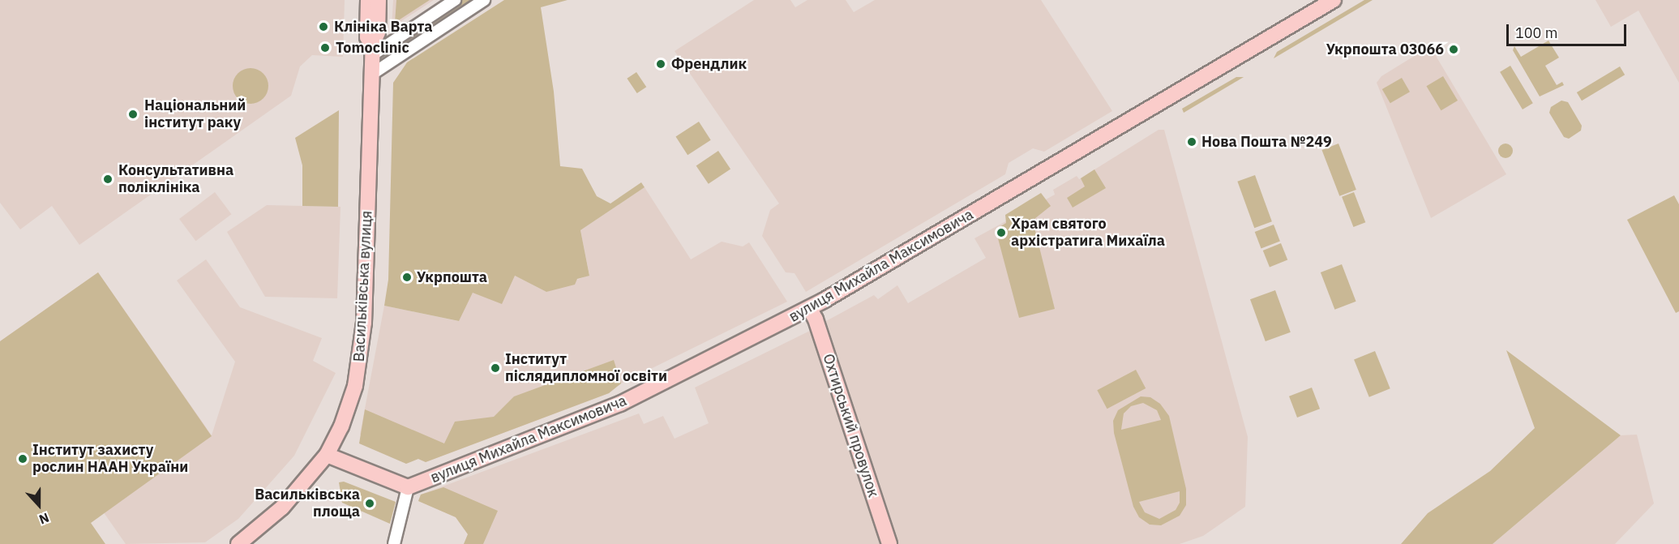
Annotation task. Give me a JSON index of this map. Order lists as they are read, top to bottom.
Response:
{
  "streets": {
    "main road": ["вулиця Михайла Максимовича", "Васильківська вулиця", "Охтирський провулок"]
  },
  "crossings": [
    ["вулиця Михайла Максимовича", "Охтирський провулок"]
  ],
  "places": [
    "Клініка Варта",
    "Tomoclinic",
    "Укрпошта 03066",
    "Френдлик",
    "Національний інститут раку",
    "Нова Пошта №249",
    "Консультативна поліклініка",
    "Храм святого архістратига Михаїла",
    "Укрпошта",
    "Інститут післядипломної освіти",
    "Інститут захисту рослин НААН України",
    "Васильківська площа"
  ],
  "scale_bar": "100 m",
  "north": "bottom"
}
